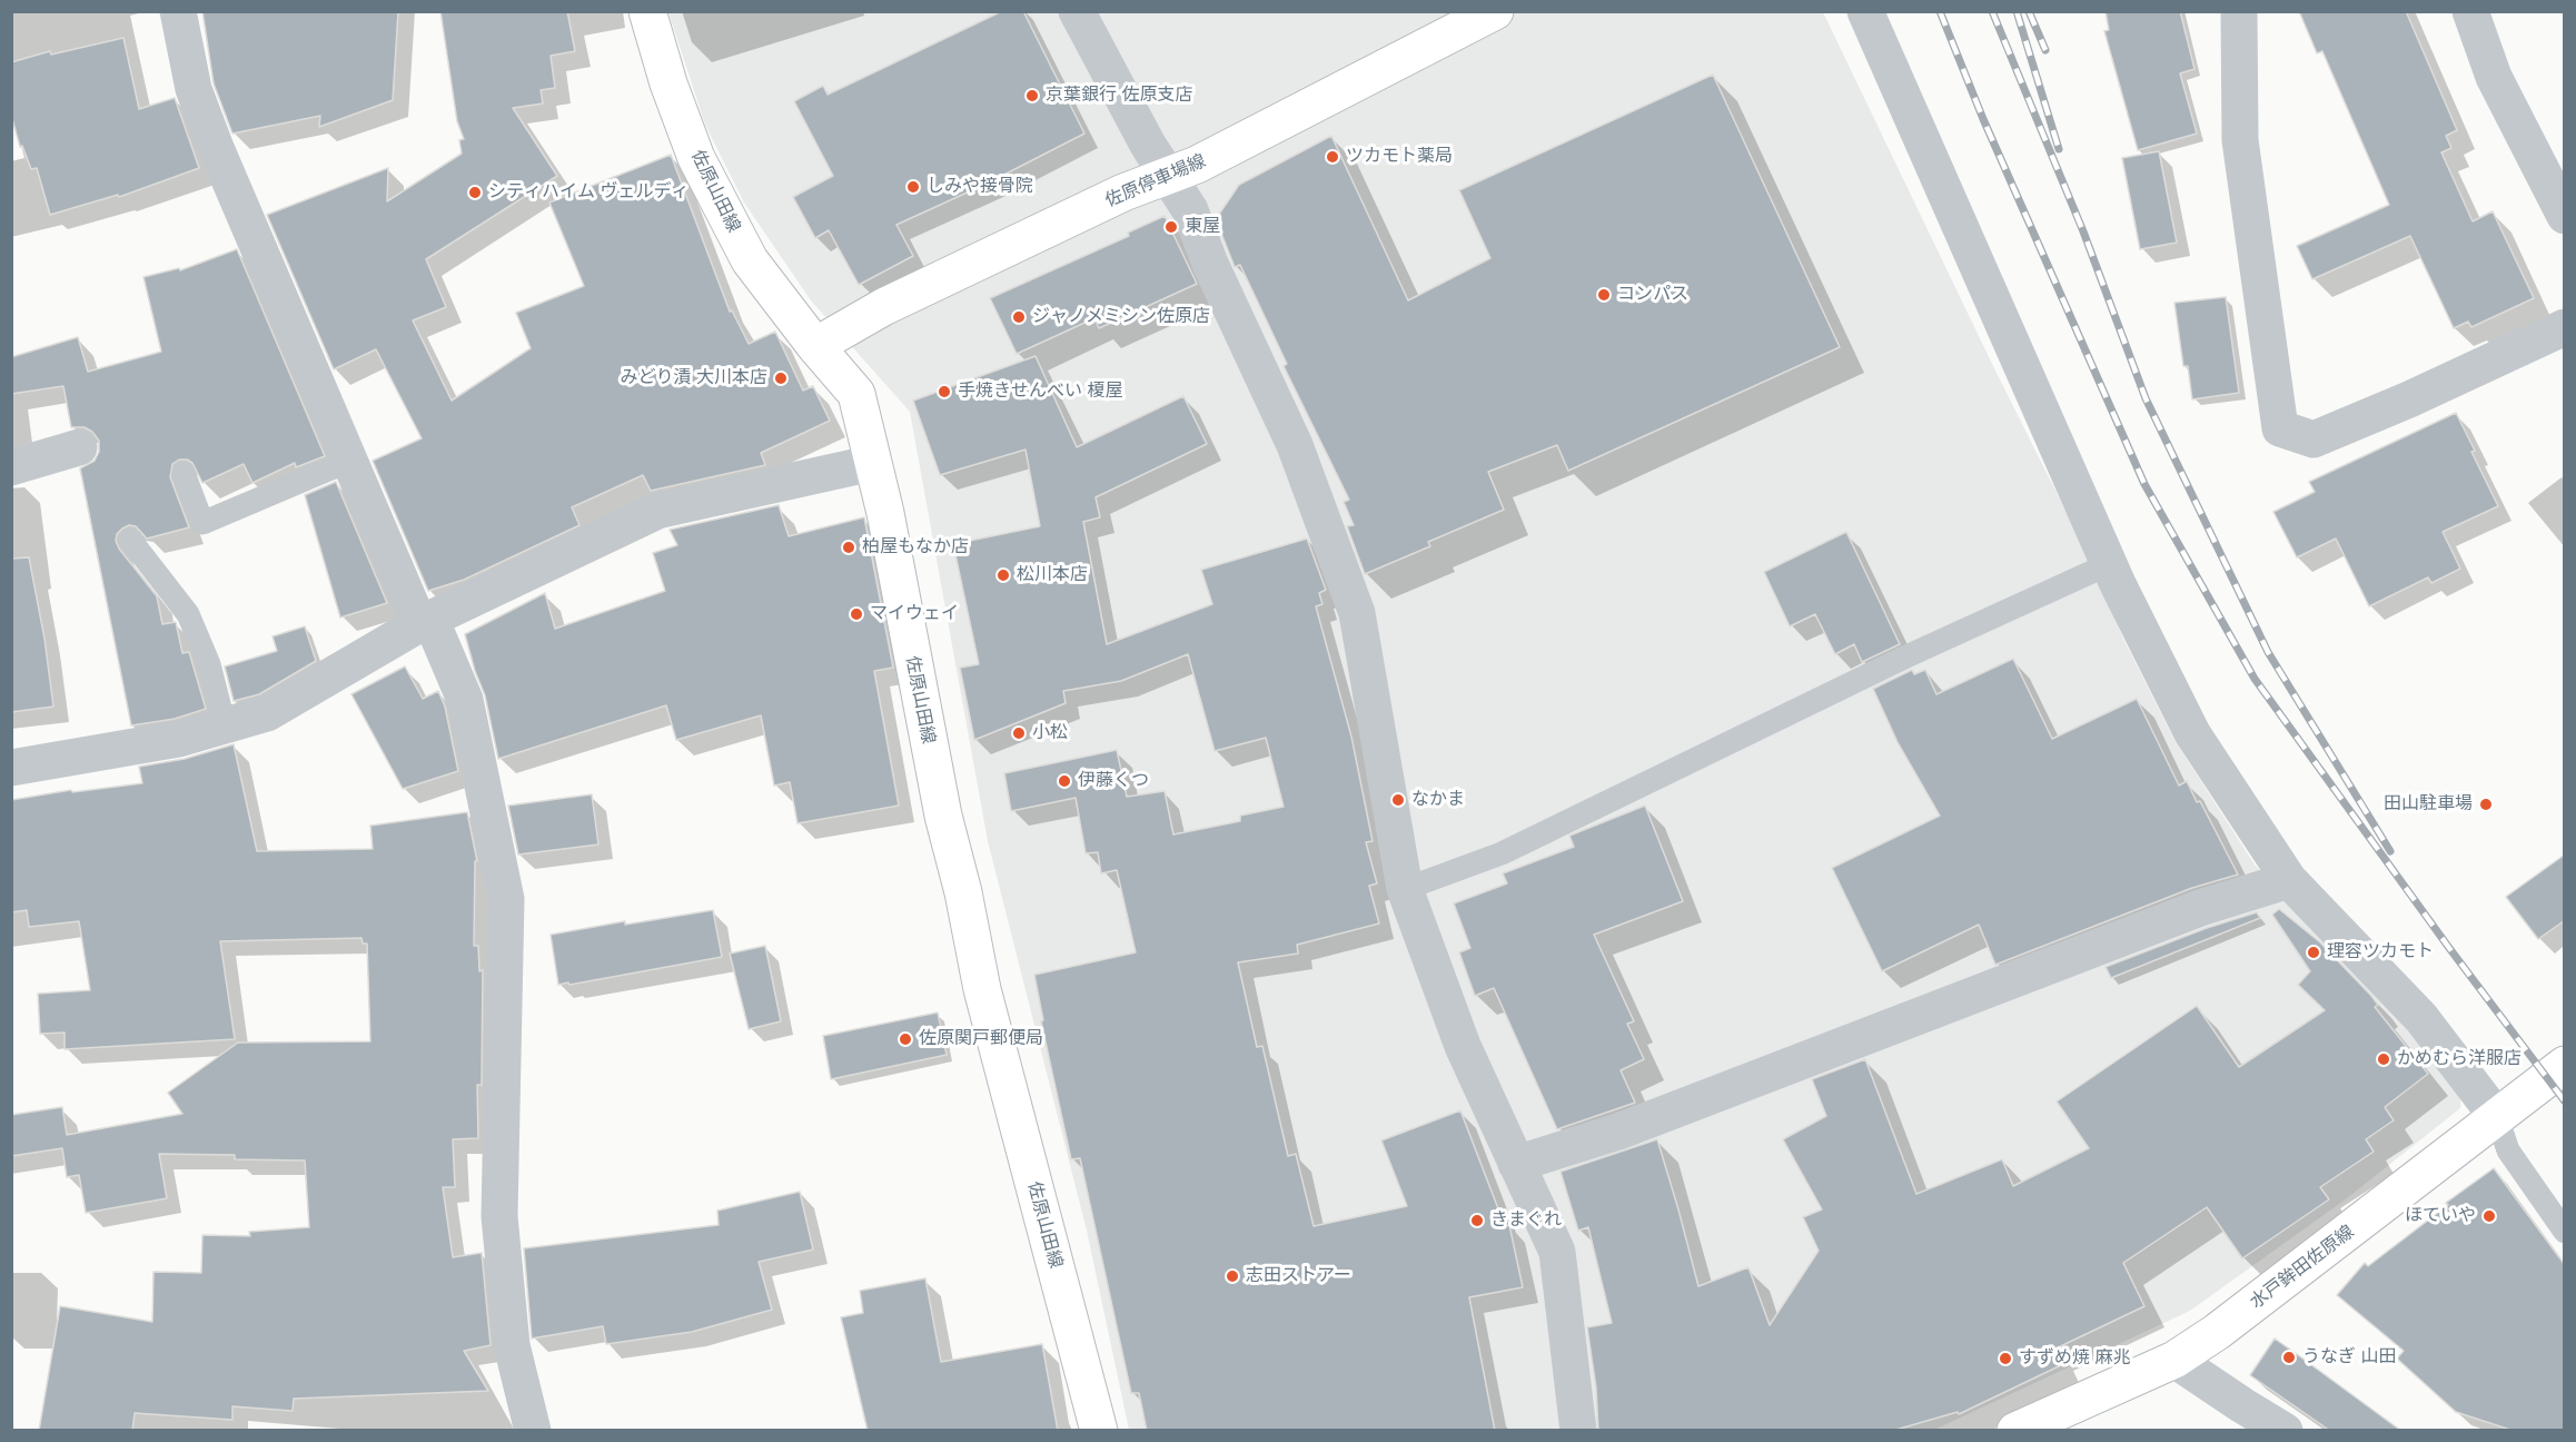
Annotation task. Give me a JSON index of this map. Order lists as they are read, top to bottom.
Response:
{
  "streets": {
    "main road": ["佐原停車場線", "佐原山田線", "水戸鉾田佐原線"]
  },
  "crossings": [
    ["佐原停車場線", "佐原山田線"]
  ],
  "places": [
    "京葉銀行 佐原支店",
    "ツカモト薬局",
    "しみや接骨院",
    "シティハイム ヴェルディ",
    "東屋",
    "コンパス",
    "ジャノメミシン佐原店",
    "みどり漬 大川本店",
    "手焼きせんべい 榎屋",
    "柏屋もなか店",
    "松川本店",
    "マイウェイ",
    "小松",
    "伊藤くつ",
    "なかま",
    "田山駐車場",
    "理容ツカモト",
    "佐原関戸郵便局",
    "かめむら洋服店",
    "ほていや",
    "きまぐれ",
    "志田ストアー",
    "うなぎ 山田",
    "すずめ焼 麻兆"
  ]
}
